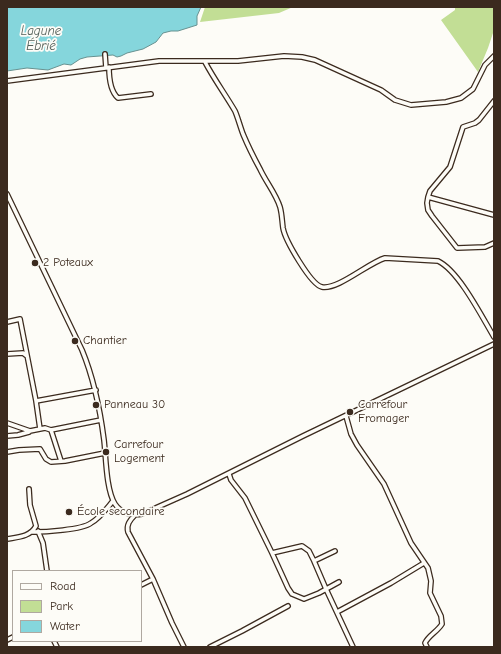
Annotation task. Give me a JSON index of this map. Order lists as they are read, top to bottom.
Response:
{
  "water": ["Lagune Ébrié"],
  "places": [
    "2 Poteaux",
    "Chantier",
    "Panneau 30",
    "Carrefour Fromager",
    "Carrefour Logement",
    "École secondaire"
  ],
  "legend": ["Road", "Park", "Water"]
}
